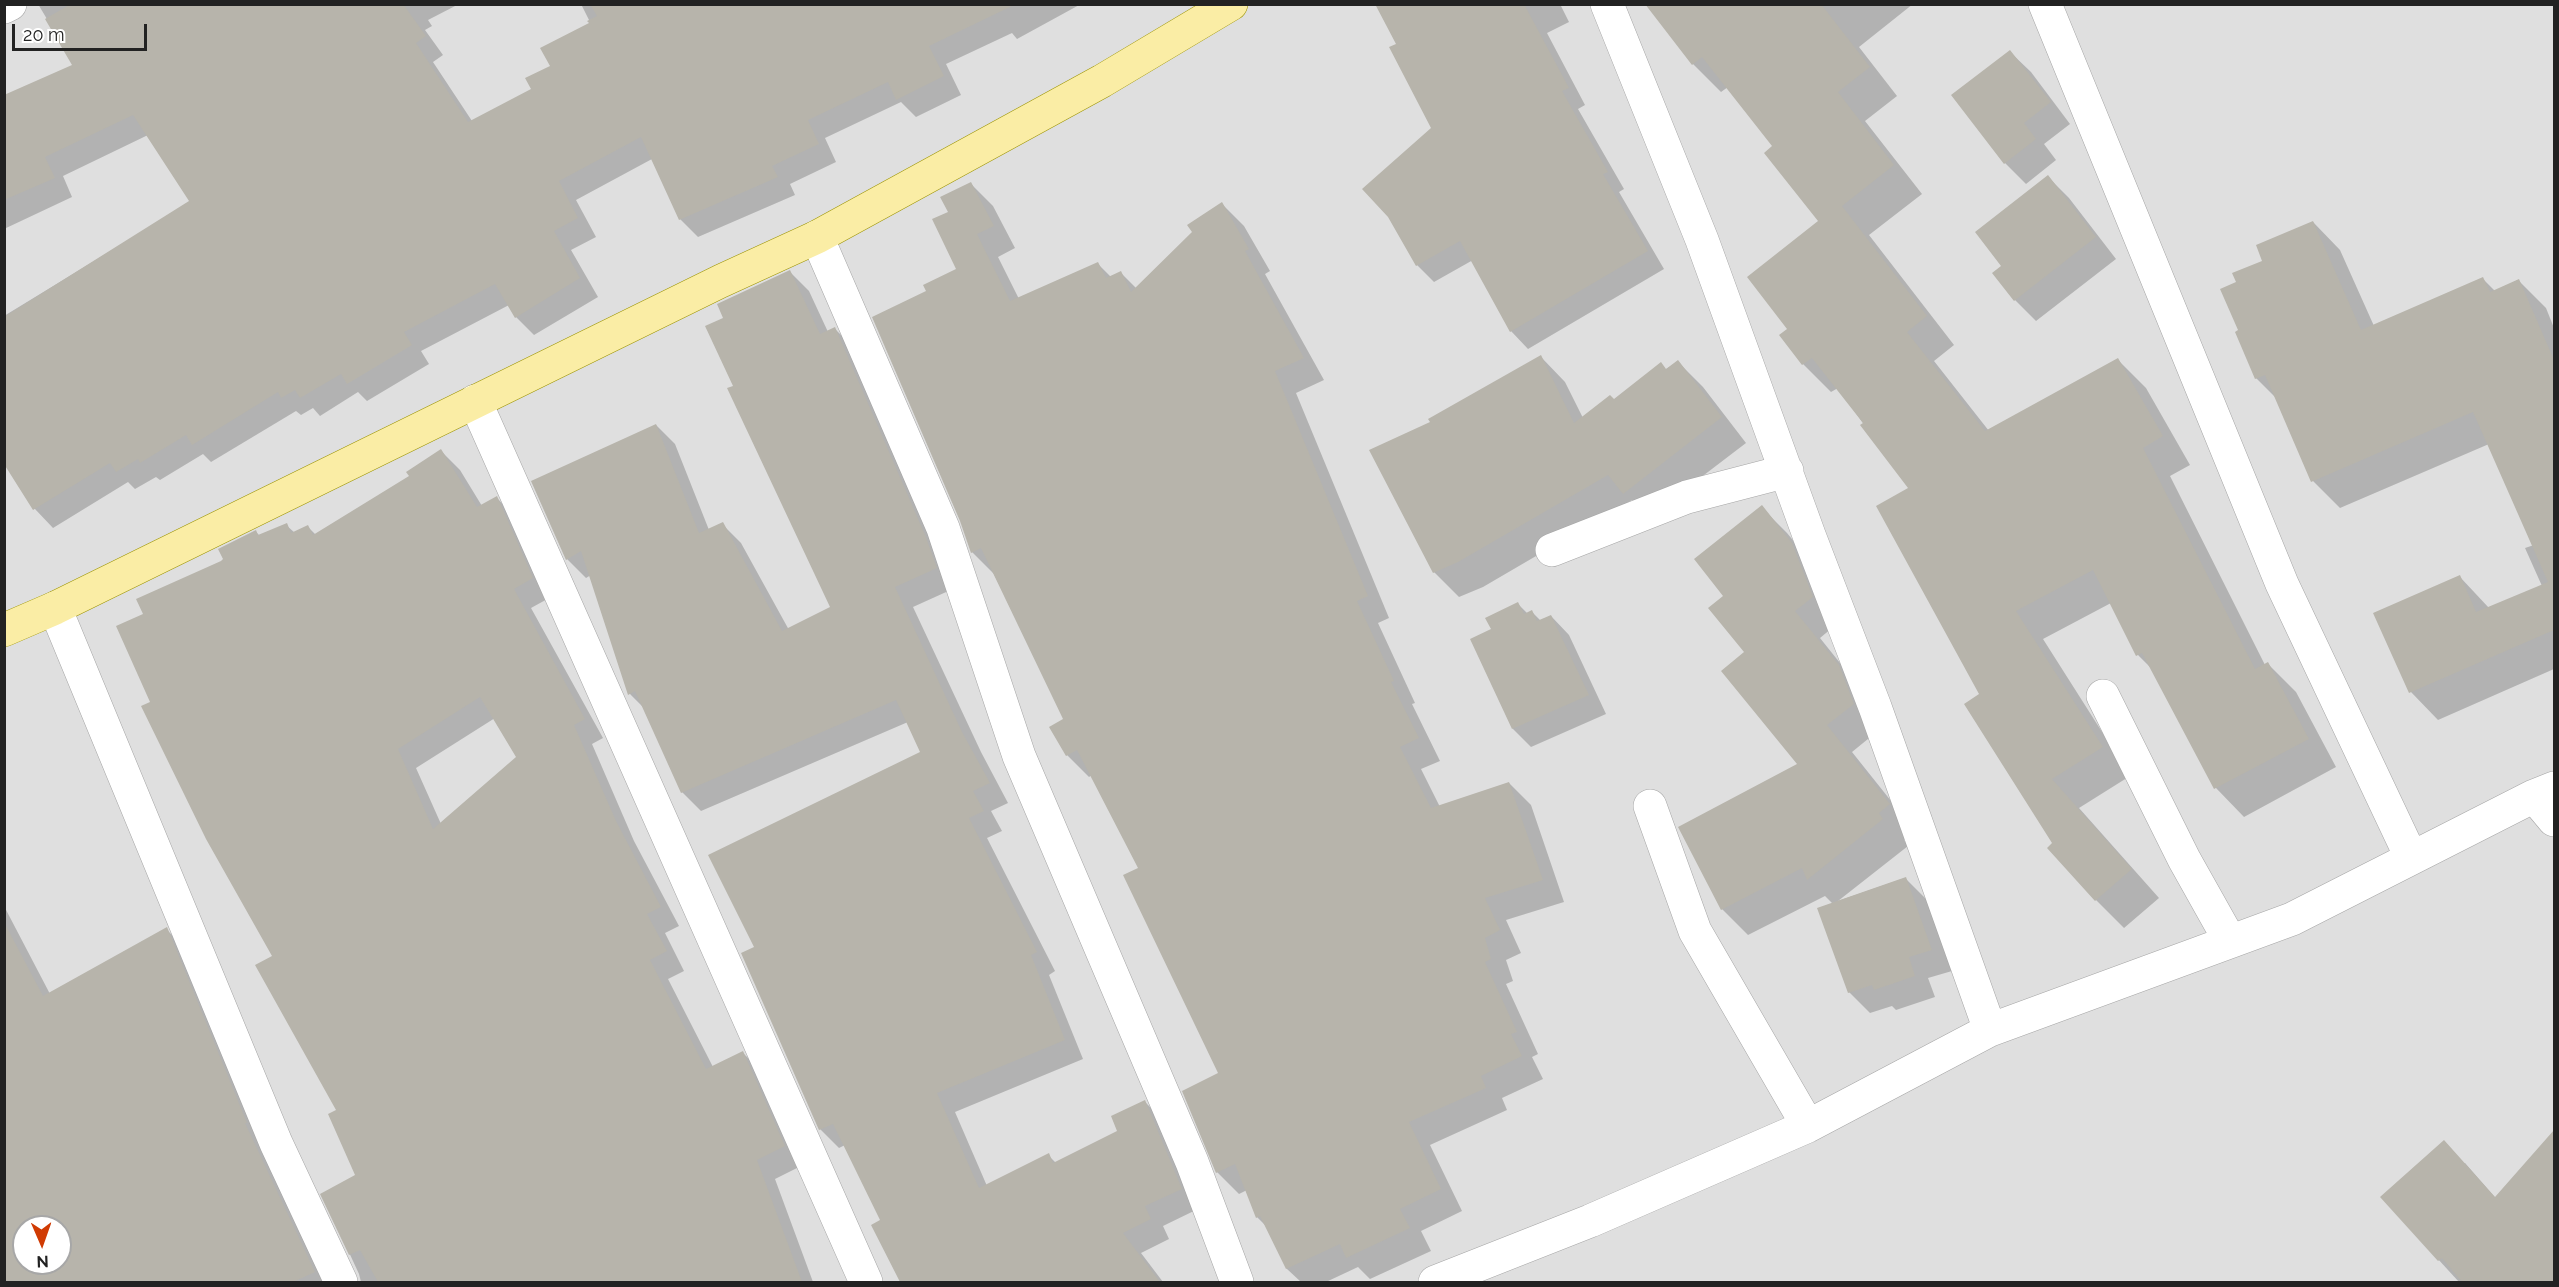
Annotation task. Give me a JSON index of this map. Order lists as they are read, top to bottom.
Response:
{
  "scale_bar": "20 m",
  "north": "bottom"
}
